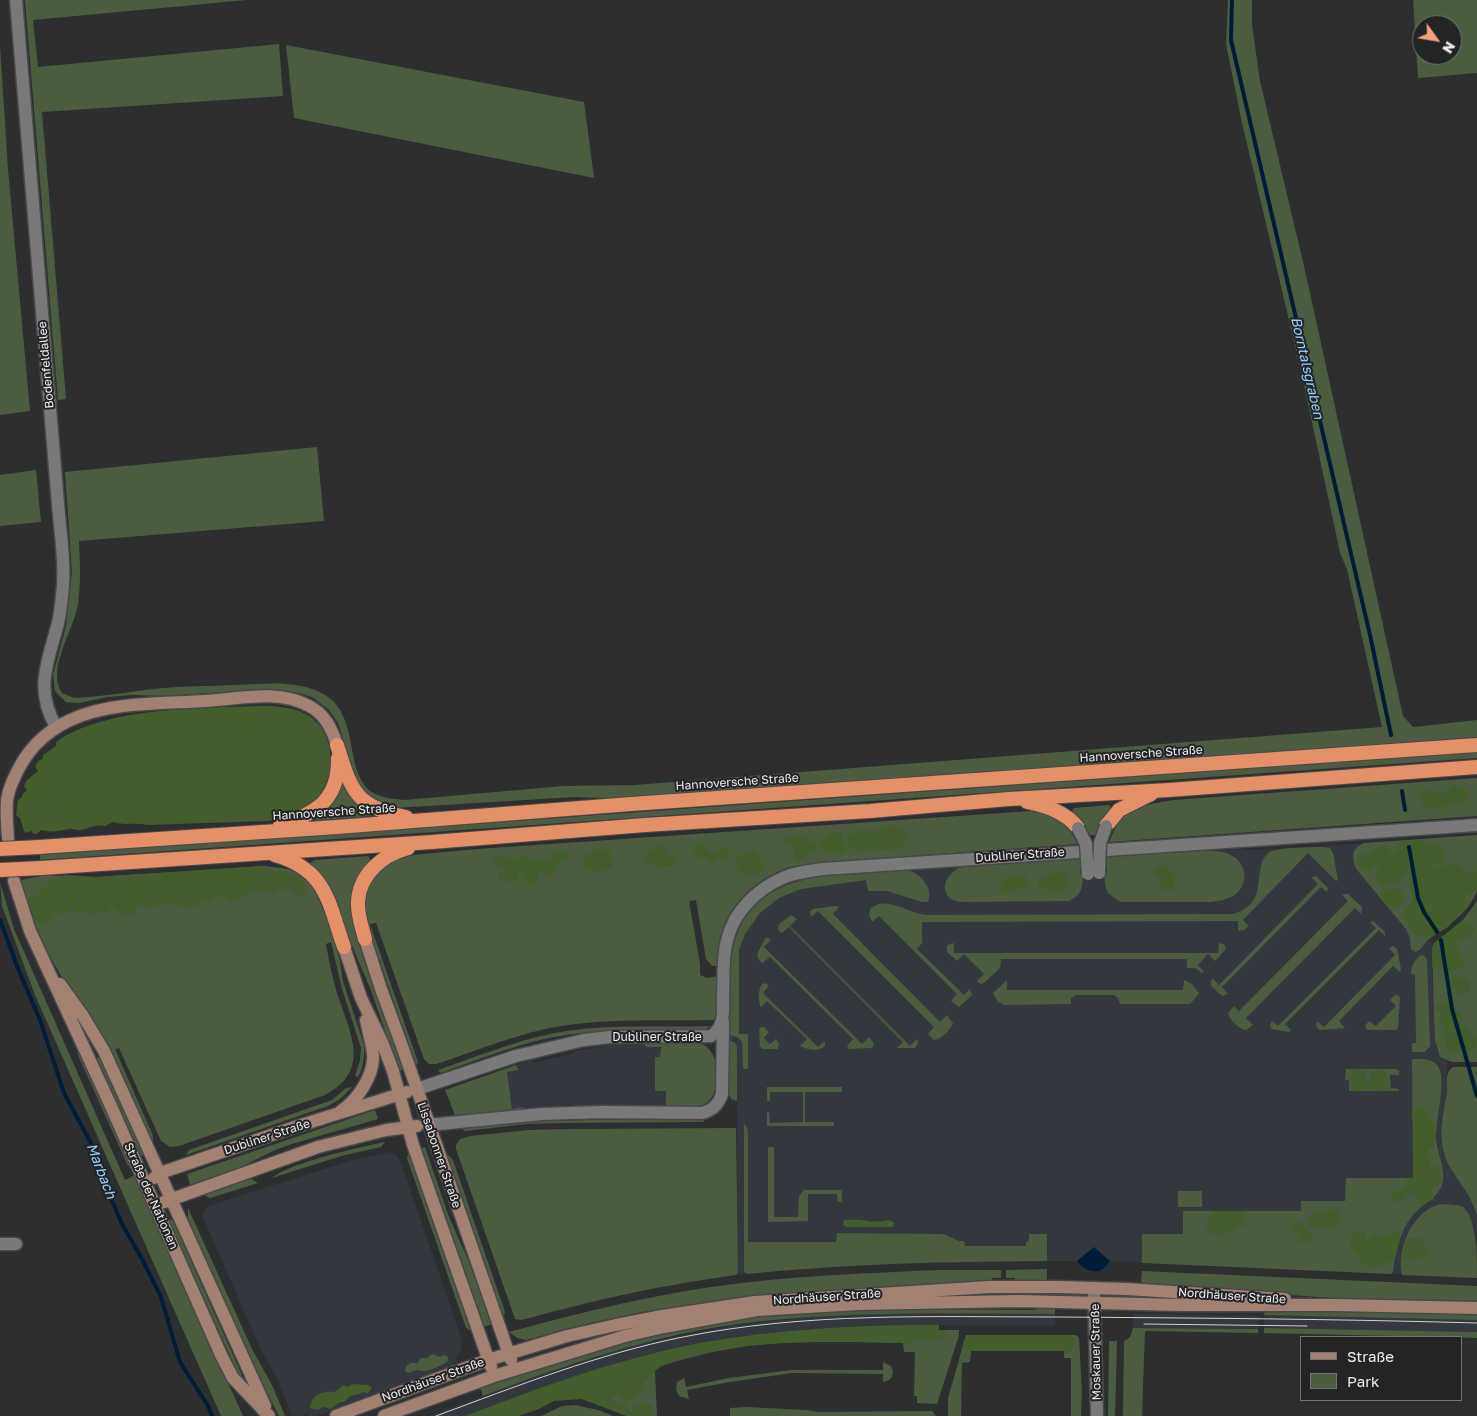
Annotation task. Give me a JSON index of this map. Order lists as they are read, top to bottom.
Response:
{
  "streets": {
    "highway": ["Hannoversche Straße"],
    "main road": [
      "Dubliner Straße",
      "Lissabonner Straße",
      "Straße der Nationen",
      "Nordhäuser Straße"
    ],
    "street": ["Bodenfeldallee", "Moskauer Straße"]
  },
  "crossings": [
    ["Dubliner Straße", "Lissabonner Straße"],
    ["Dubliner Straße", "Straße der Nationen"],
    ["Lissabonner Straße", "Nordhäuser Straße"],
    ["Nordhäuser Straße", "Moskauer Straße"]
  ],
  "water": ["Borntalsgraben", "Marbach"],
  "legend": ["Straße", "Park"],
  "north": "bottom right"
}
